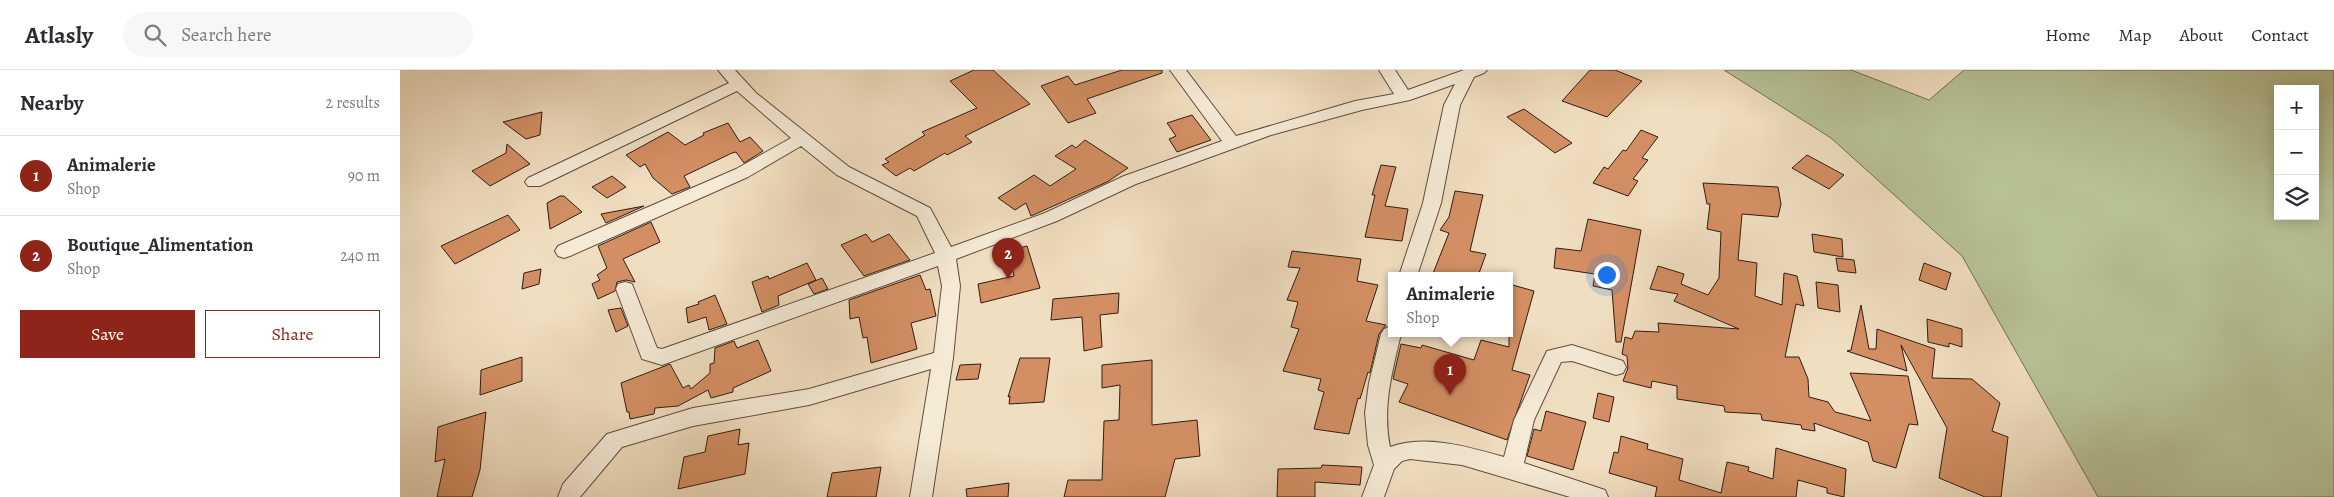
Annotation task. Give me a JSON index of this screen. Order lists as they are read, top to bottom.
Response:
{
  "page": {
    "header": "Atlasly",
    "search": "Search here",
    "nav": [
      "Home",
      "Map",
      "About",
      "Contact"
    ],
    "heading": ["Nearby", "2 results"],
    "map_buttons": ["+", "−"],
    "list": [
      {
        "mark": "1",
        "name": "Animalerie",
        "note": "Shop",
        "value": "90 m"
      },
      {
        "mark": "2",
        "name": "Boutique_Alimentation",
        "note": "Shop",
        "value": "240 m"
      }
    ],
    "pins": ["2", "1"],
    "popup": ["Animalerie", "Shop"],
    "buttons": ["Save", "Share"]
  }
}
